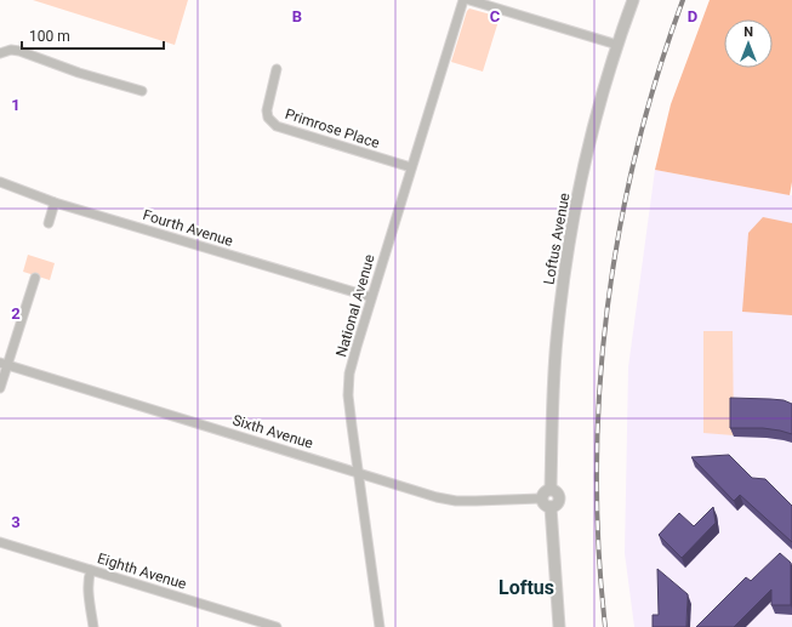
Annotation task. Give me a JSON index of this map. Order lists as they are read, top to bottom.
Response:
{
  "streets": {
    "street": [
      "Primrose Place",
      "Fourth Avenue",
      "Loftus Avenue",
      "National Avenue",
      "Sixth Avenue",
      "Eighth Avenue"
    ]
  },
  "crossings": [
    ["Primrose Place", "National Avenue"],
    ["Fourth Avenue", "National Avenue"],
    ["Loftus Avenue", "Sixth Avenue"],
    ["National Avenue", "Sixth Avenue"]
  ],
  "districts": ["Loftus"],
  "scale_bar": "100 m",
  "north": "top",
  "grid": {
    "columns": ["B", "C", "D"],
    "rows": ["1", "2", "3"]
  }
}
